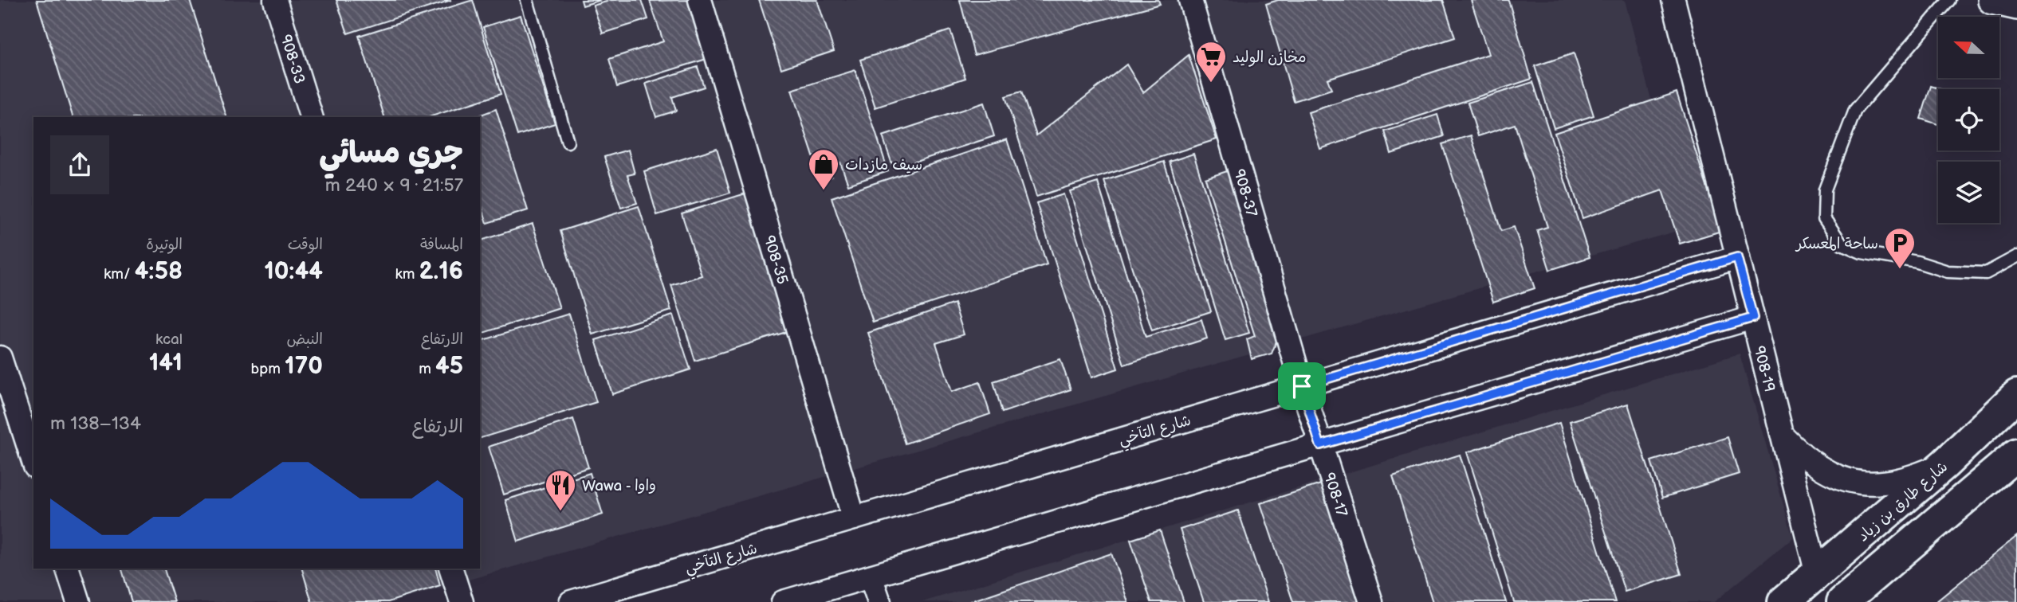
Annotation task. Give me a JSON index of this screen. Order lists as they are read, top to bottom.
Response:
{
  "streets": {
    "main road": ["شارع طارق بن زياد"],
    "street": [
      "908-33",
      "908-37",
      "908-35",
      "908-19",
      "شارع التآخي",
      "908-17"
    ]
  },
  "crossings": [
    ["908-37", "شارع التآخي"],
    ["908-37", "908-17"],
    ["908-35", "شارع التآخي"],
    ["908-19", "شارع التآخي"],
    ["908-19", "شارع طارق بن زياد"],
    ["شارع التآخي", "908-17"]
  ],
  "places": {
    "supermarket": ["مخازن الوليد"],
    "shop": ["سيف مازدات"],
    "parking": ["ساحة المعسكر"],
    "restaurant": ["Wawa - واوا"]
  },
  "north": "left",
  "page": {
    "heading": ["جري مسائي", "21:57 · 9 × 240 m"],
    "stats": [
      ["المسافة", "2.16 km"],
      ["الوقت", "10:44"],
      ["الوتيرة", "4:58 /km"],
      ["الارتفاع", "45 m"],
      ["النبض", "170 bpm"],
      ["kcal", "141"]
    ],
    "chart": ["الارتفاع", "134–138 m"]
  }
}
